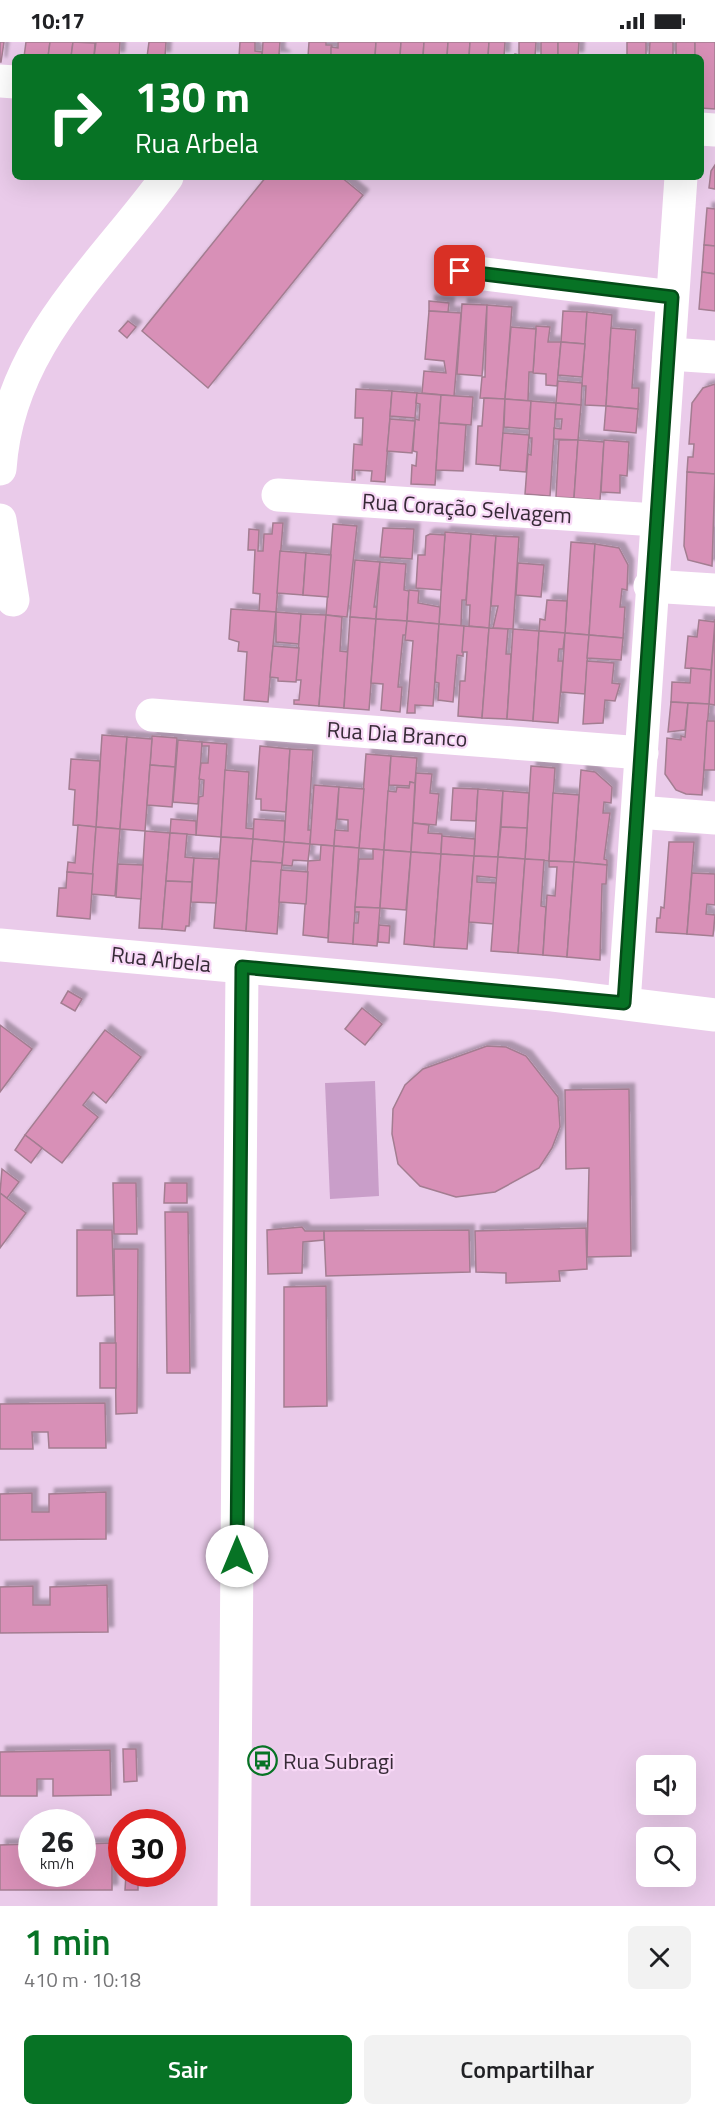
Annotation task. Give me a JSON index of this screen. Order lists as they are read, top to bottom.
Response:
{
  "streets": {
    "street": ["Rua Coração Selvagem", "Rua Dia Branco", "Rua Arbela"]
  },
  "places": {
    "bus stop": ["Rua Subragi"]
  },
  "page": {
    "status": "10:17",
    "turn": ["130 m", "Rua Arbela"],
    "speed": "26 km/h",
    "limit": "30",
    "heading": ["1 min", "410 m · 10:18"],
    "buttons": ["Sair", "Compartilhar"]
  }
}
